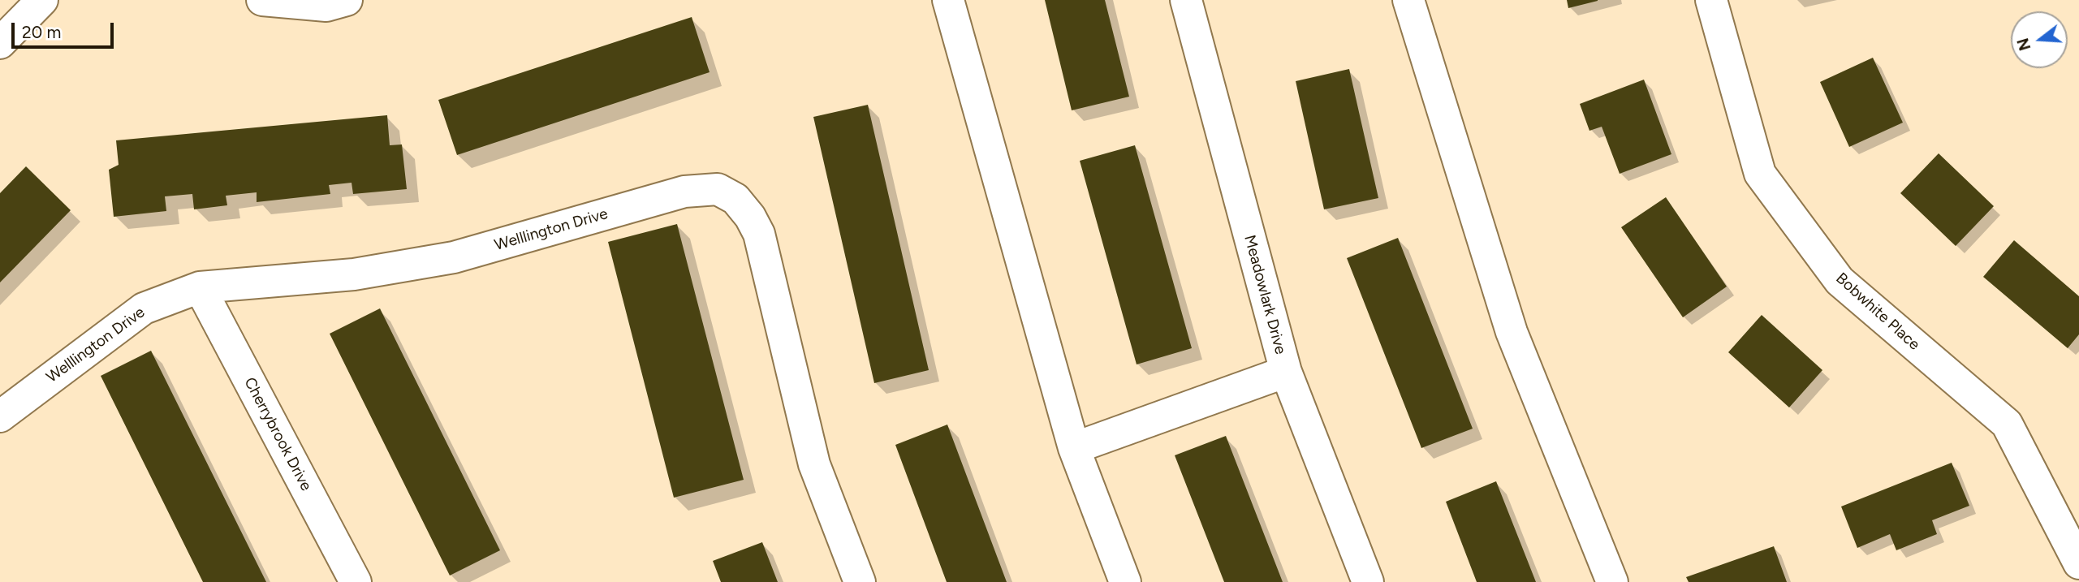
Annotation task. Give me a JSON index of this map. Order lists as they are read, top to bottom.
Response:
{
  "streets": {
    "street": [
      "Welllington Drive",
      "Meadowlark Drive",
      "Bobwhite Place",
      "Cherrybrook Drive"
    ]
  },
  "crossings": [
    ["Welllington Drive", "Cherrybrook Drive"]
  ],
  "scale_bar": "20 m",
  "north": "left"
}
